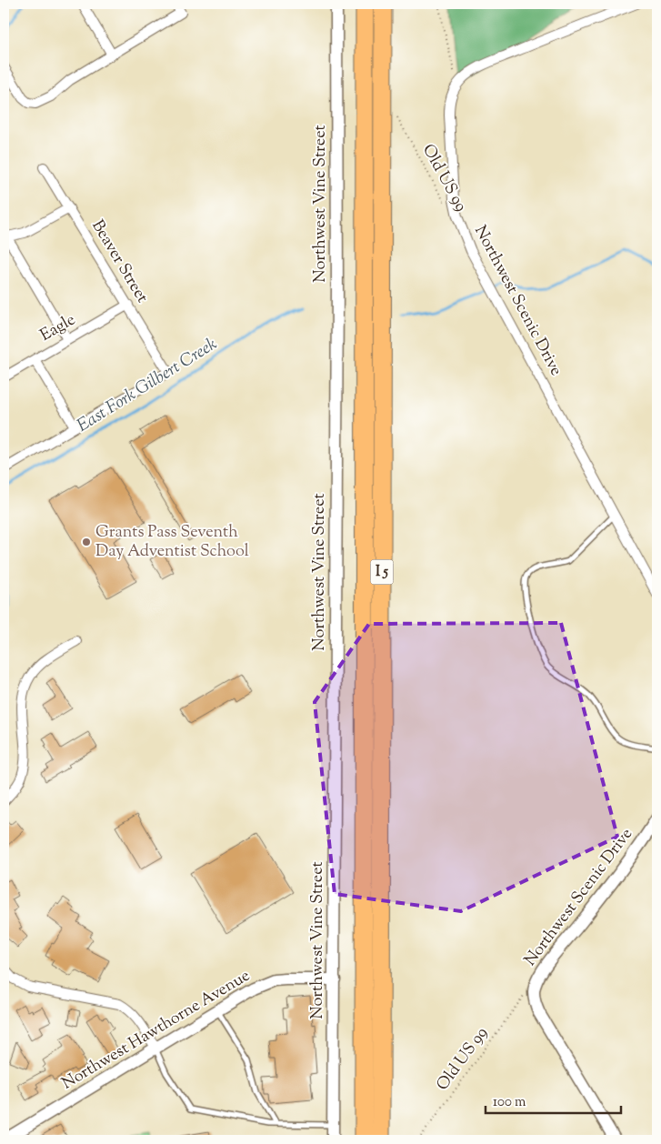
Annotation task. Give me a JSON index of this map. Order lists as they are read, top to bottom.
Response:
{
  "streets": {
    "highway": ["I 5"],
    "street": [
      "Northwest Vine Street",
      "Beaver Street",
      "Northwest Scenic Drive",
      "Eagle",
      "Northwest Hawthorne Avenue"
    ],
    "path": ["Old US 99"]
  },
  "crossings": [
    ["Northwest Vine Street", "Northwest Hawthorne Avenue"],
    ["Beaver Street", "Eagle"]
  ],
  "water": ["East Fork Gilbert Creek"],
  "places": ["Grants Pass Seventh Day Adventist School"],
  "scale_bar": "100 m"
}
